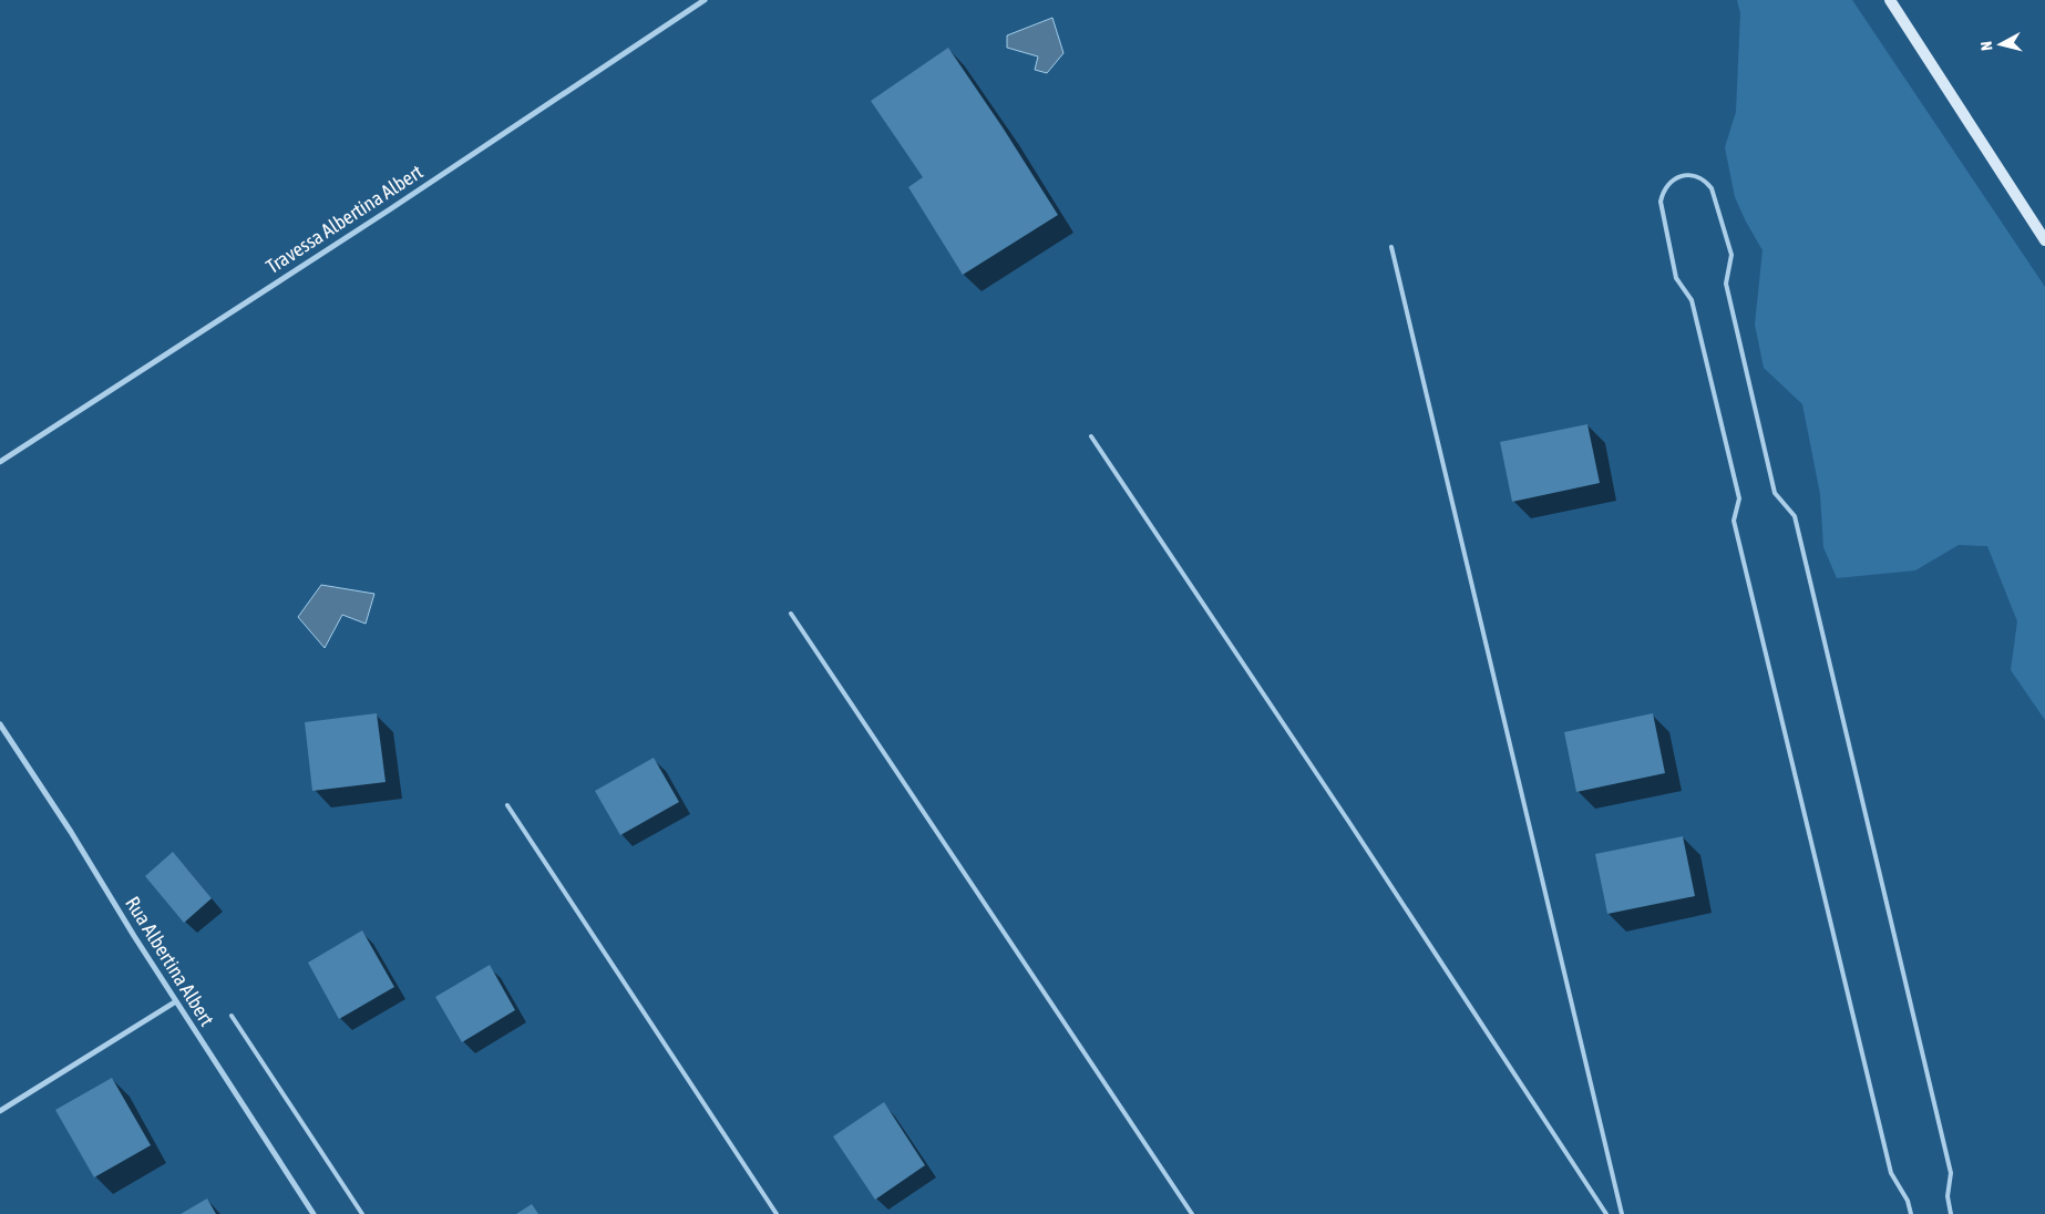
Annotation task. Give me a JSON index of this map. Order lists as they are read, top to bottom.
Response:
{
  "streets": {
    "street": ["Travessa Albertina Albert", "Rua Albertina Albert"]
  },
  "north": "left"
}
